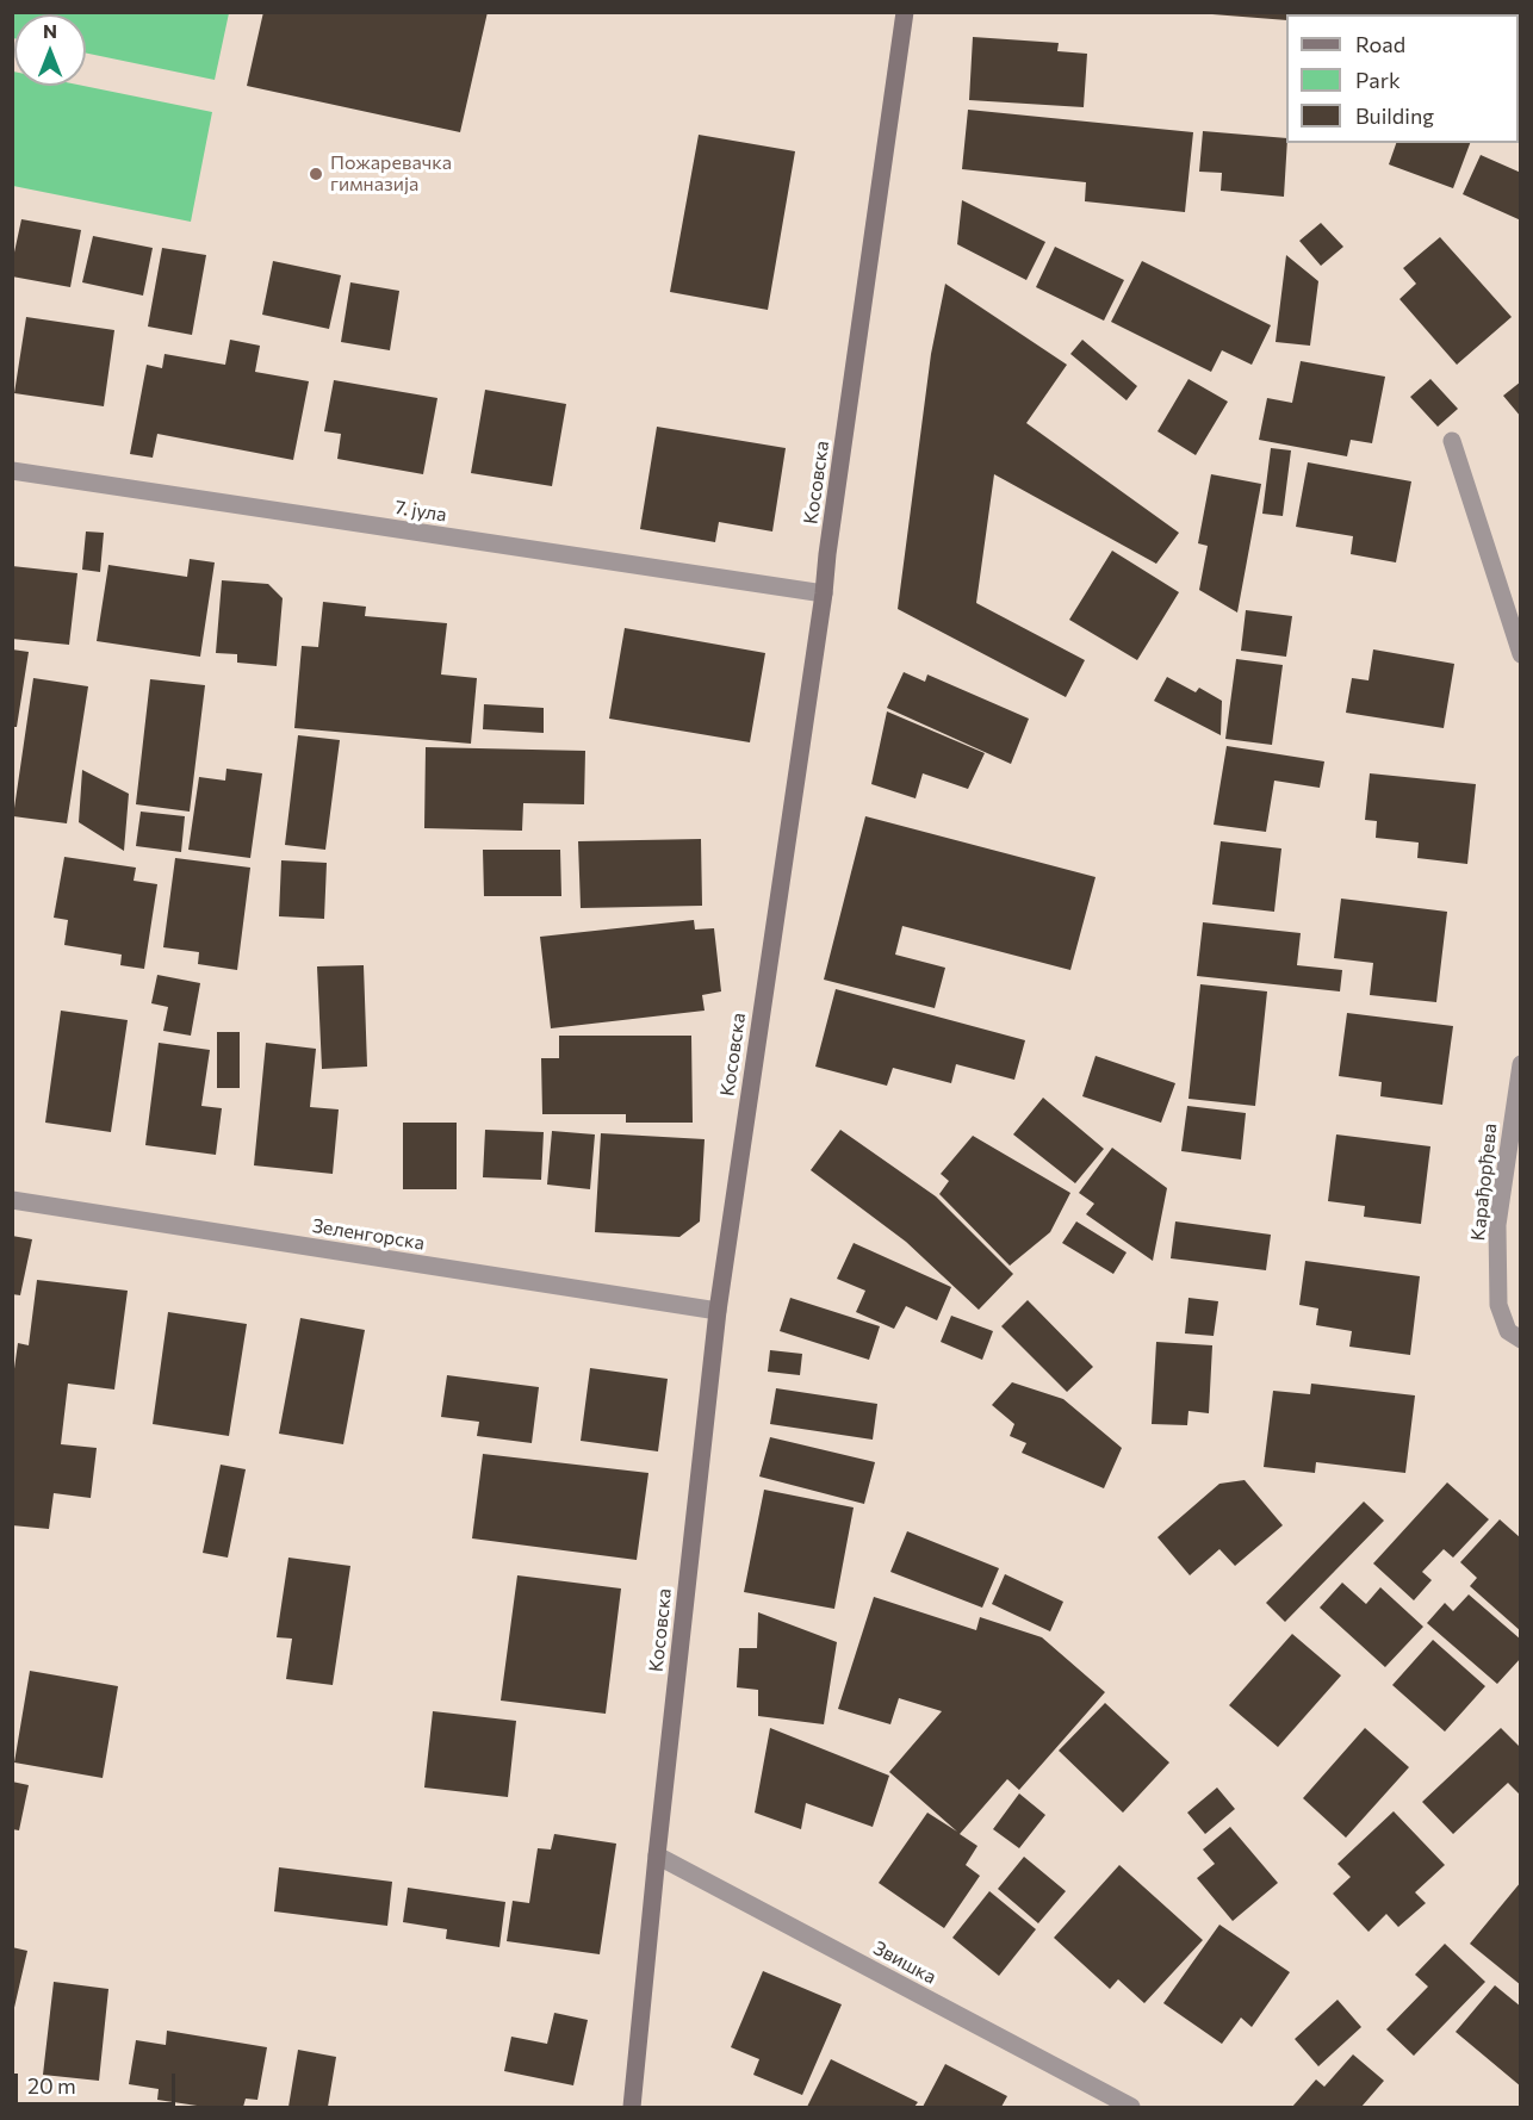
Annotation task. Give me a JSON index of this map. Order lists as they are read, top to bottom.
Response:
{
  "streets": {
    "main road": ["Косовска"],
    "street": [
      "7. јула",
      "Карађорђева",
      "Зеленгорска",
      "Звишка"
    ]
  },
  "crossings": [
    ["Косовска", "7. јула"],
    ["Косовска", "Зеленгорска"],
    ["Косовска", "Звишка"]
  ],
  "places": ["Пожаревачка гимназија"],
  "legend": ["Road", "Park", "Building"],
  "scale_bar": "20 m",
  "north": "top"
}
